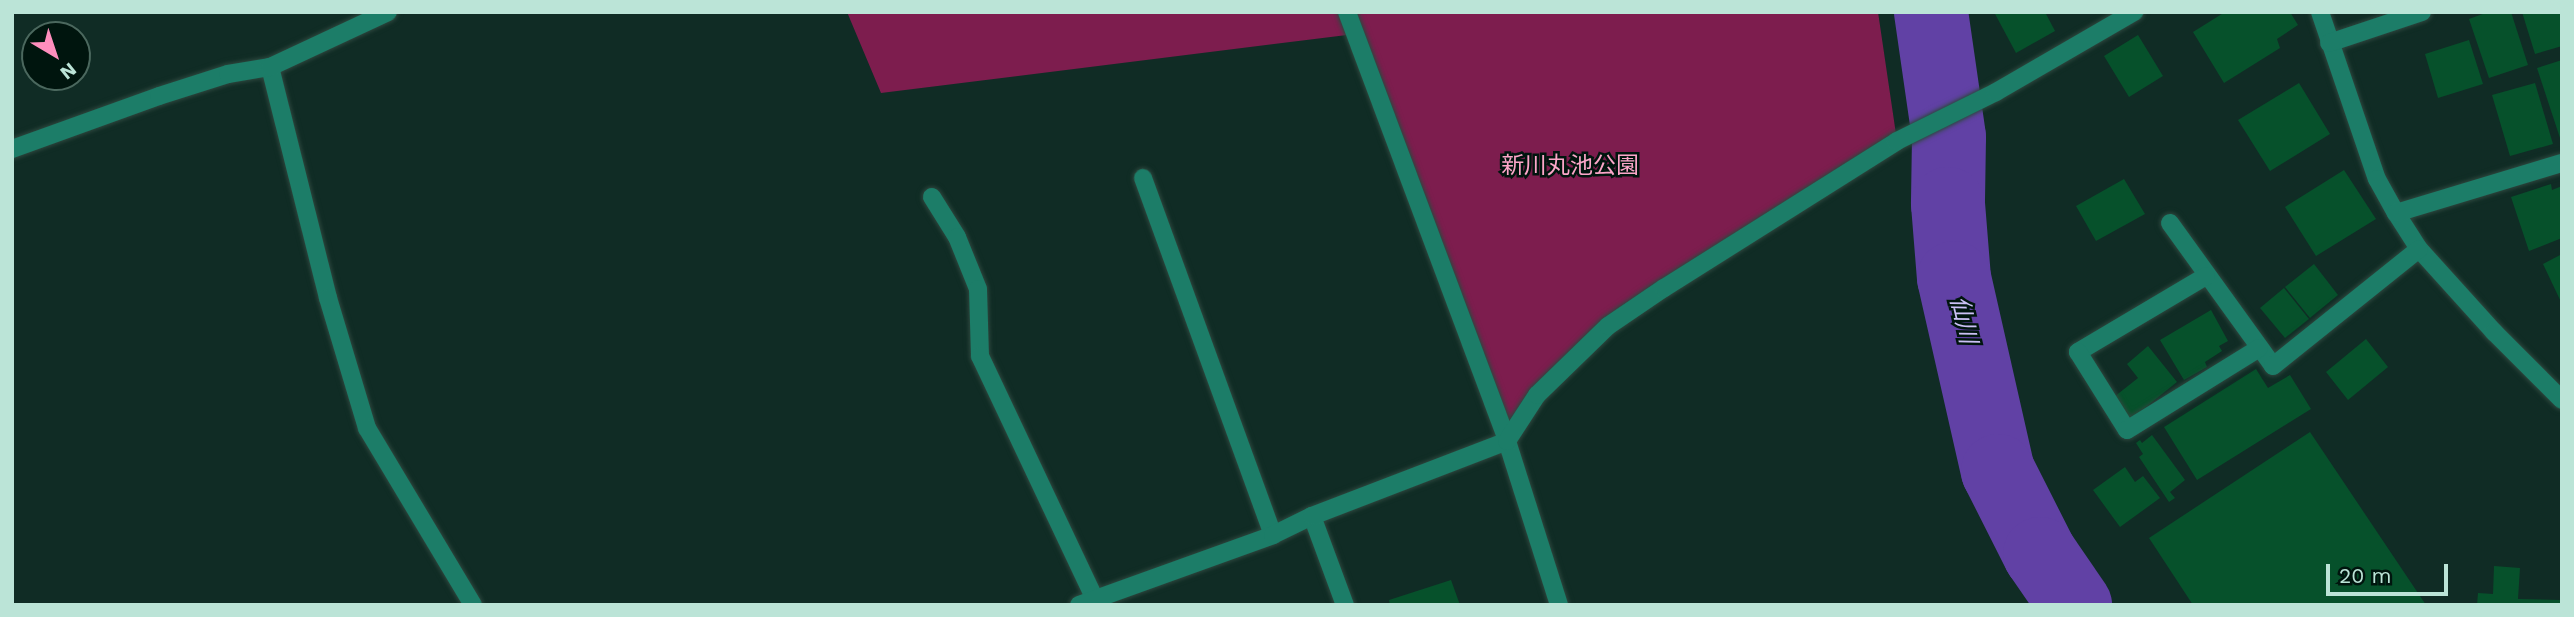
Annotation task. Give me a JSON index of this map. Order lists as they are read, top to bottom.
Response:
{
  "water": ["仙川"],
  "parks": ["新川丸池公園"],
  "scale_bar": "20 m",
  "north": "bottom right"
}
